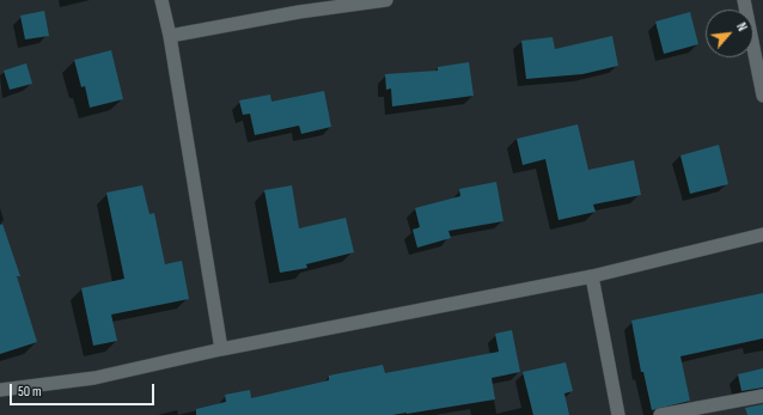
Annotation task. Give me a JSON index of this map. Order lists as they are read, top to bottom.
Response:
{
  "scale_bar": "50 m",
  "north": "top right"
}
